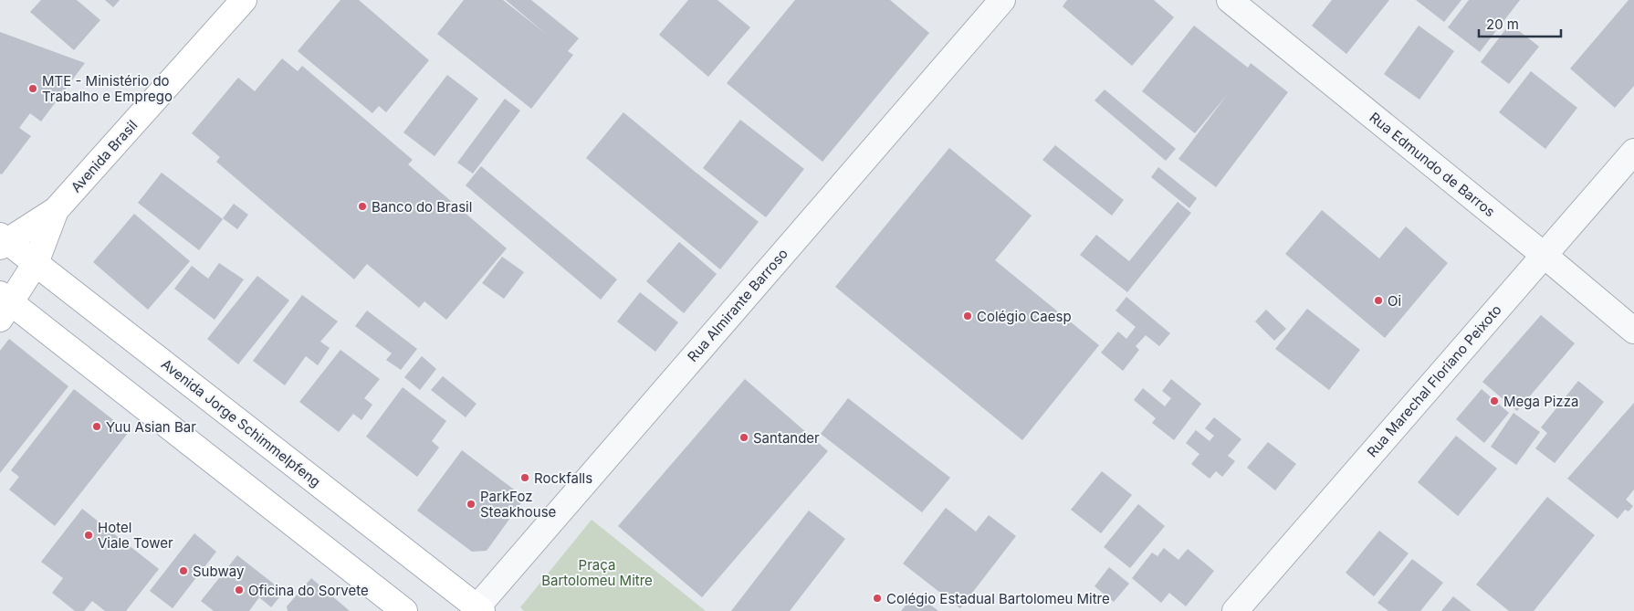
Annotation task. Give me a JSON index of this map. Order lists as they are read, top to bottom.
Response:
{
  "streets": {
    "main road": ["Avenida Brasil", "Avenida Jorge Schimmelpfeng"],
    "street": ["Rua Edmundo de Barros", "Rua Almirante Barroso", "Rua Marechal Floriano Peixoto"]
  },
  "crossings": [
    ["Avenida Brasil", "Avenida Jorge Schimmelpfeng"],
    ["Rua Edmundo de Barros", "Rua Marechal Floriano Peixoto"],
    ["Rua Almirante Barroso", "Avenida Jorge Schimmelpfeng"]
  ],
  "parks": ["Praça Bartolomeu Mitre"],
  "places": [
    "MTE - Ministério do Trabalho e Emprego",
    "Banco do Brasil",
    "Oi",
    "Colégio Caesp",
    "Mega Pizza",
    "Yuu Asian Bar",
    "Santander",
    "Rockfalls",
    "ParkFoz Steakhouse",
    "Hotel Viale Tower",
    "Subway",
    "Oficina do Sorvete",
    "Colégio Estadual Bartolomeu Mitre"
  ],
  "scale_bar": "20 m"
}
